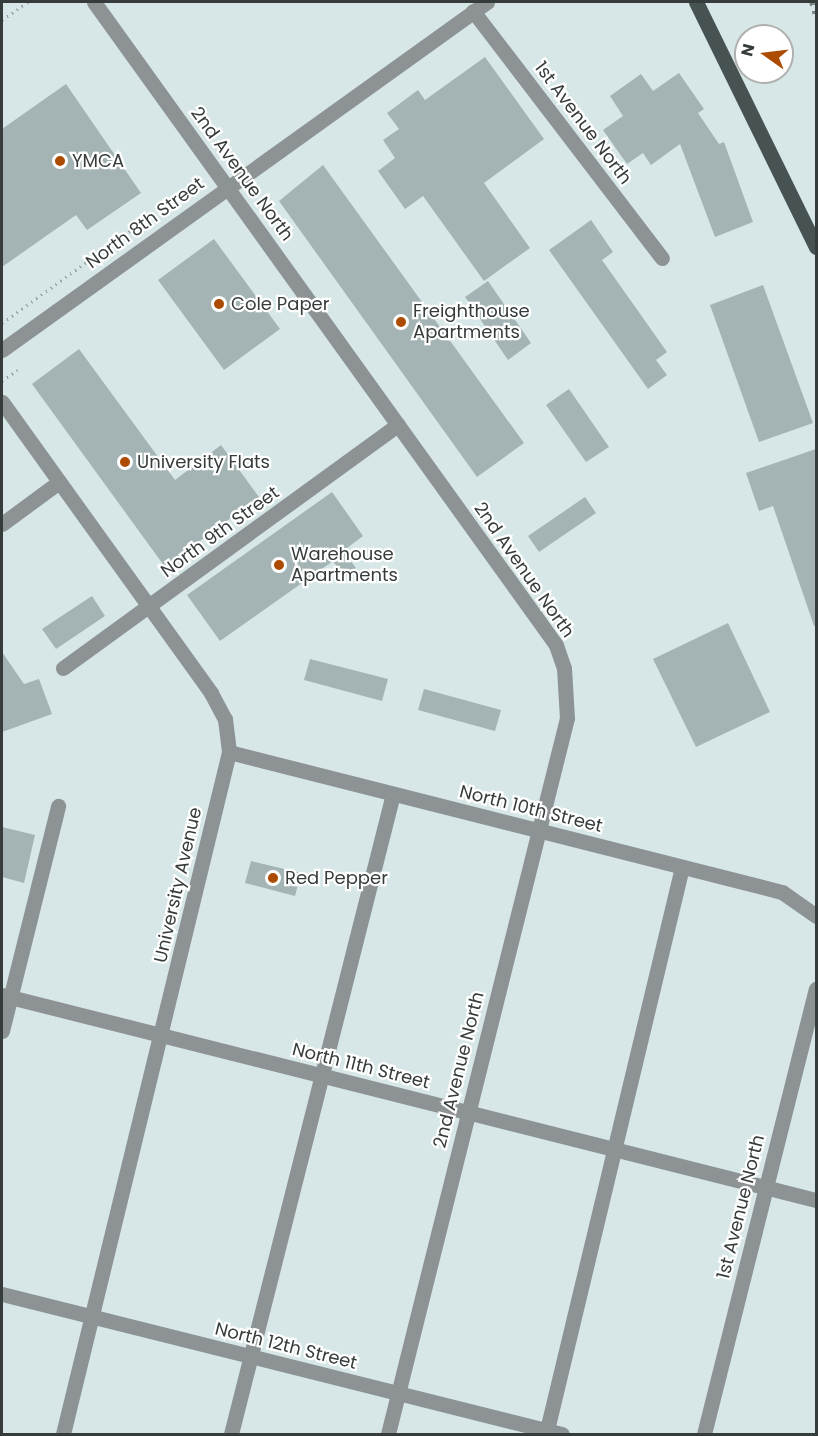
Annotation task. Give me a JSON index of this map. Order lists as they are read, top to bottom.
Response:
{
  "streets": {
    "street": [
      "1st Avenue North",
      "2nd Avenue North",
      "North 8th Street",
      "North 9th Street",
      "North 10th Street",
      "University Avenue",
      "North 11th Street",
      "North 12th Street"
    ]
  },
  "crossings": [
    ["1st Avenue North", "North 8th Street"],
    ["1st Avenue North", "North 11th Street"],
    ["2nd Avenue North", "North 8th Street"],
    ["2nd Avenue North", "North 9th Street"],
    ["2nd Avenue North", "North 10th Street"],
    ["2nd Avenue North", "North 11th Street"],
    ["2nd Avenue North", "North 12th Street"],
    ["North 9th Street", "University Avenue"],
    ["North 10th Street", "University Avenue"],
    ["University Avenue", "North 11th Street"],
    ["University Avenue", "North 12th Street"]
  ],
  "places": [
    "YMCA",
    "Cole Paper",
    "Freighthouse Apartments",
    "University Flats",
    "Warehouse Apartments",
    "Red Pepper"
  ],
  "north": "left"
}
